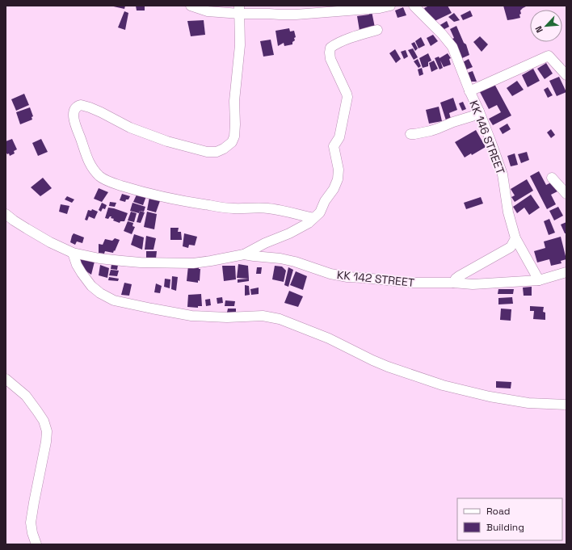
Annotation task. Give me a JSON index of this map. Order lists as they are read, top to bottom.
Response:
{
  "streets": {
    "street": ["KK 146 STREET", "KK 142 STREET"]
  },
  "crossings": [
    ["KK 146 STREET", "KK 142 STREET"]
  ],
  "legend": ["Road", "Building"],
  "north": "bottom left"
}
